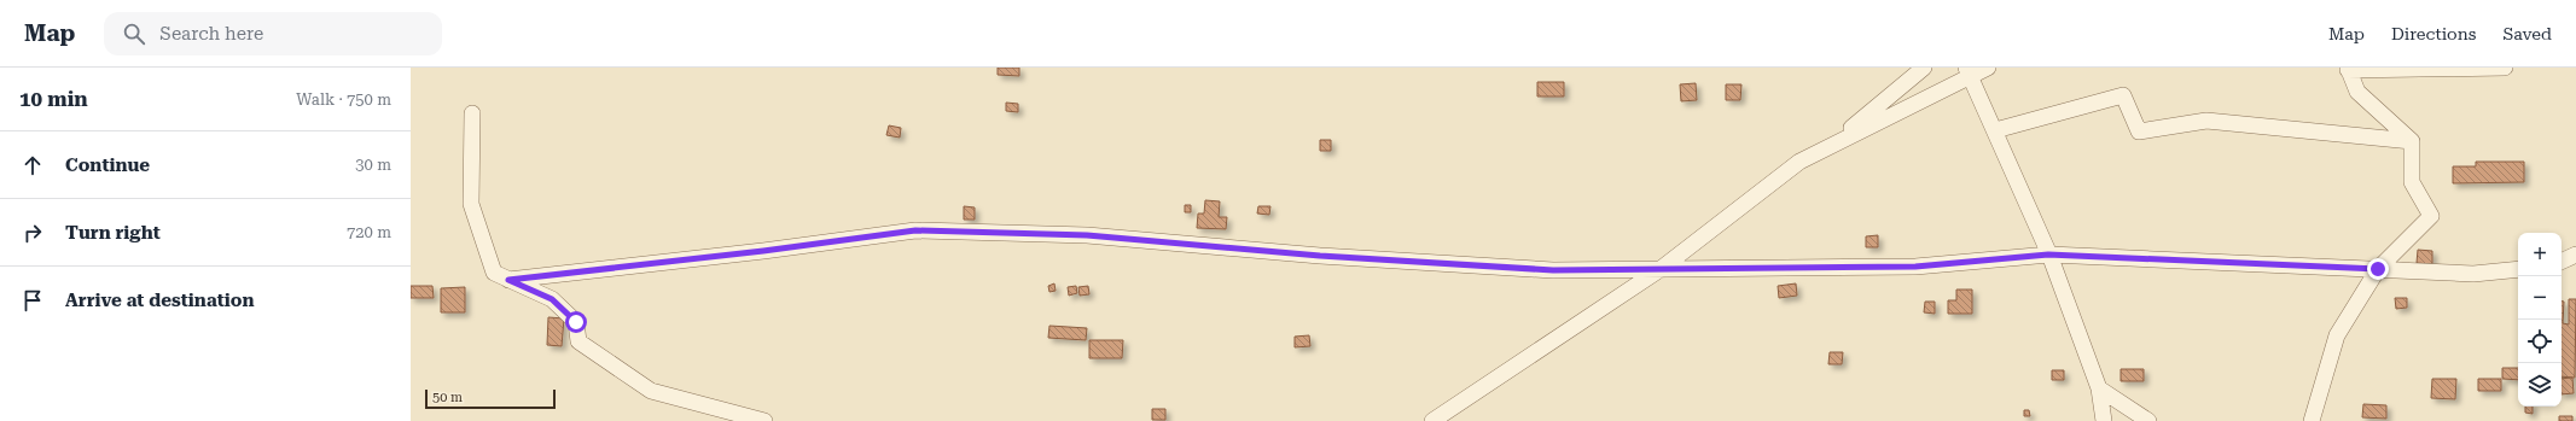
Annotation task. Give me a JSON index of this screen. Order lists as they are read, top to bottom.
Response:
{
  "scale_bar": "50 m",
  "page": {
    "header": "Map",
    "search": "Search here",
    "nav": ["Map", "Directions", "Saved"],
    "heading": ["10 min", "Walk · 750 m"],
    "list": [
      ["Continue", "30 m"],
      ["Turn right", "720 m"],
      "Arrive at destination"
    ],
    "map_buttons": ["+", "−"],
    "scale": "50 m"
  }
}
